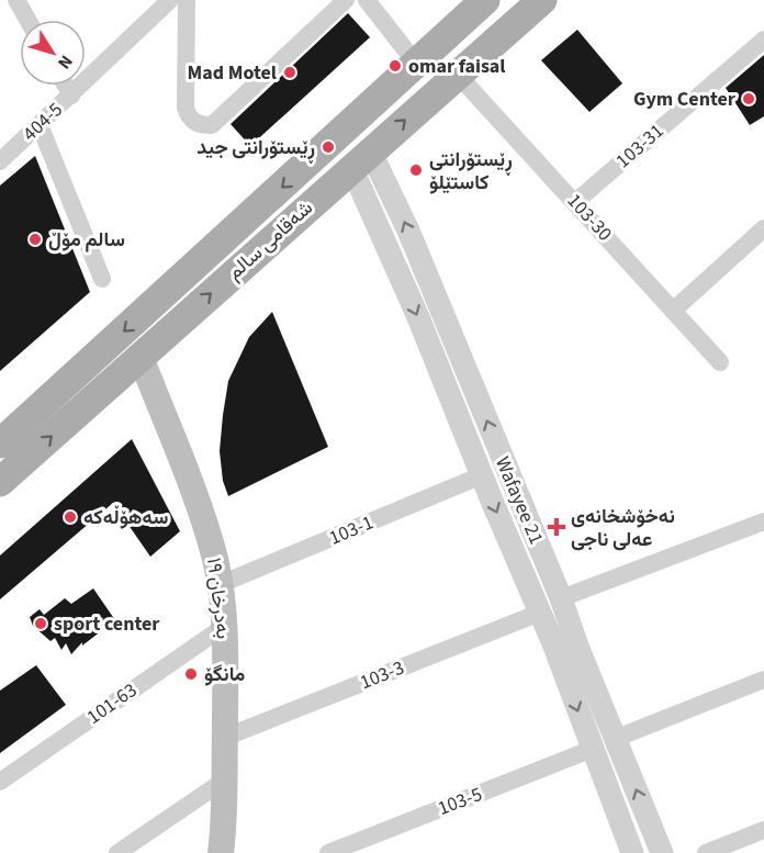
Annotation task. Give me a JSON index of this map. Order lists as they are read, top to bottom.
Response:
{
  "streets": {
    "main road": ["شەقامی سالم", "بەدرخان ١٩"],
    "street": [
      "404-5",
      "103-31",
      "103-30",
      "Wafayee 21",
      "103-1",
      "103-3",
      "101-63",
      "103-5"
    ]
  },
  "crossings": [
    ["103-31", "103-30"],
    ["103-30", "شەقامی سالم"],
    ["شەقامی سالم", "Wafayee 21"],
    ["شەقامی سالم", "بەدرخان ١٩"],
    ["Wafayee 21", "103-1"],
    ["Wafayee 21", "103-3"],
    ["Wafayee 21", "103-5"],
    ["103-1", "بەدرخان ١٩"],
    ["بەدرخان ١٩", "103-3"],
    ["بەدرخان ١٩", "101-63"]
  ],
  "places": {
    "other": [
      "omar faisal",
      "Mad Motel",
      "Gym Center",
      "ڕێستۆرانتی جید",
      "ڕێستۆرانتی کاستێلۆ",
      "سالم مۆڵ",
      "سەهۆڵەکە",
      "sport center",
      "مانگۆ"
    ],
    "health": ["نەخۆشخانەی عەلی ناجی"]
  },
  "north": "bottom right"
}
